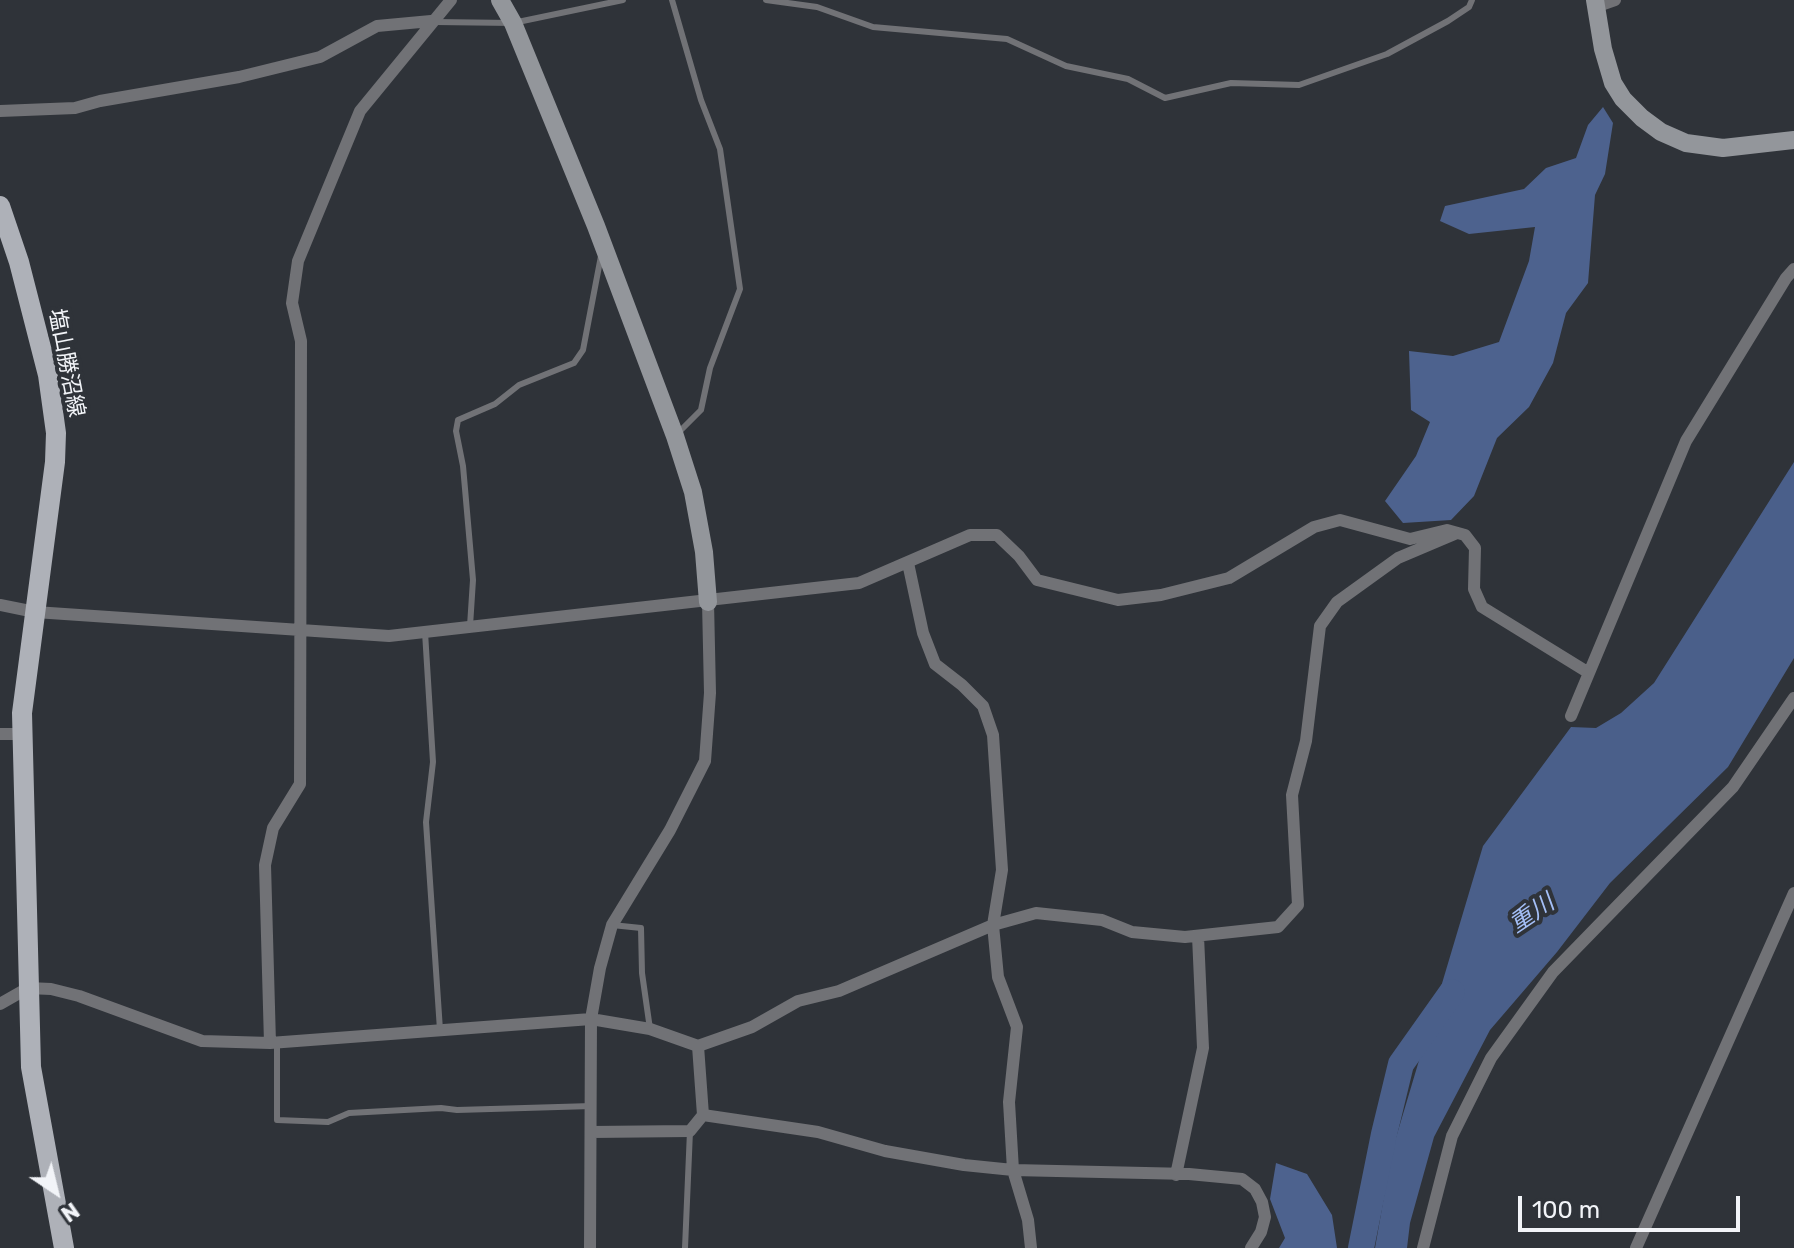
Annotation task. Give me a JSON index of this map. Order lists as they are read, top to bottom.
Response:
{
  "streets": {
    "main road": ["塩山勝沼線"]
  },
  "water": ["重川"],
  "scale_bar": "100 m",
  "north": "bottom right"
}
